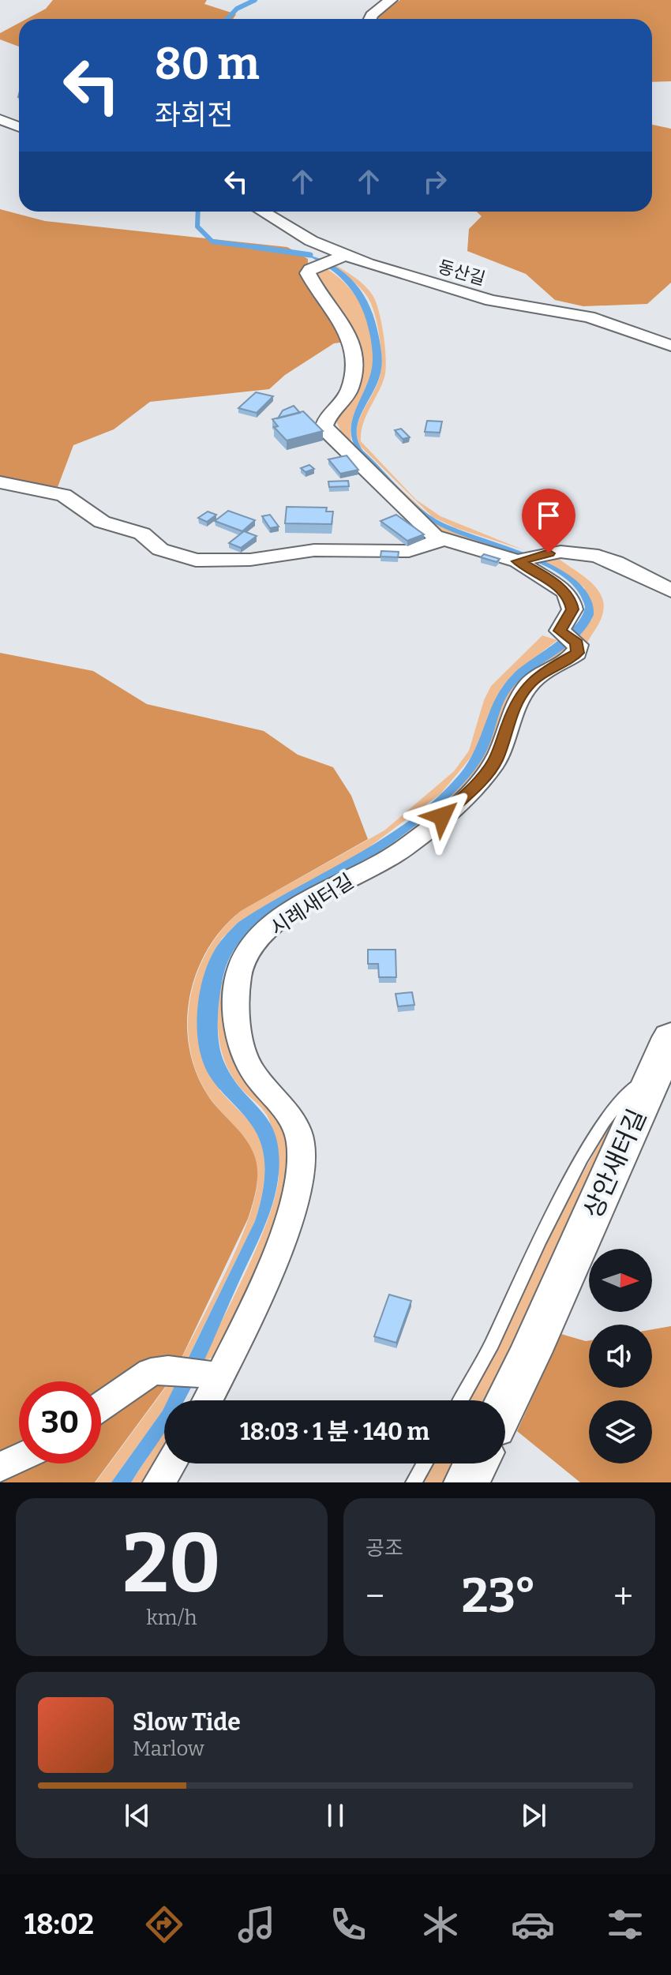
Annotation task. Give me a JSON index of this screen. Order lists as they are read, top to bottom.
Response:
{
  "streets": {
    "street": ["동산길", "시례새터길", "상안새터길"]
  },
  "crossings": [
    ["동산길", "시례새터길"]
  ],
  "north": "right",
  "page": {
    "turn": ["80 m", "좌회전"],
    "limit": "30",
    "trip": "18:03 · 1 분 · 140 m",
    "tile": [
      ["20", "km/h"],
      "공조"
    ],
    "heat": ["−", "23°", "+"],
    "song": ["Slow Tide", "Marlow"],
    "tabs": "18:02"
  }
}
